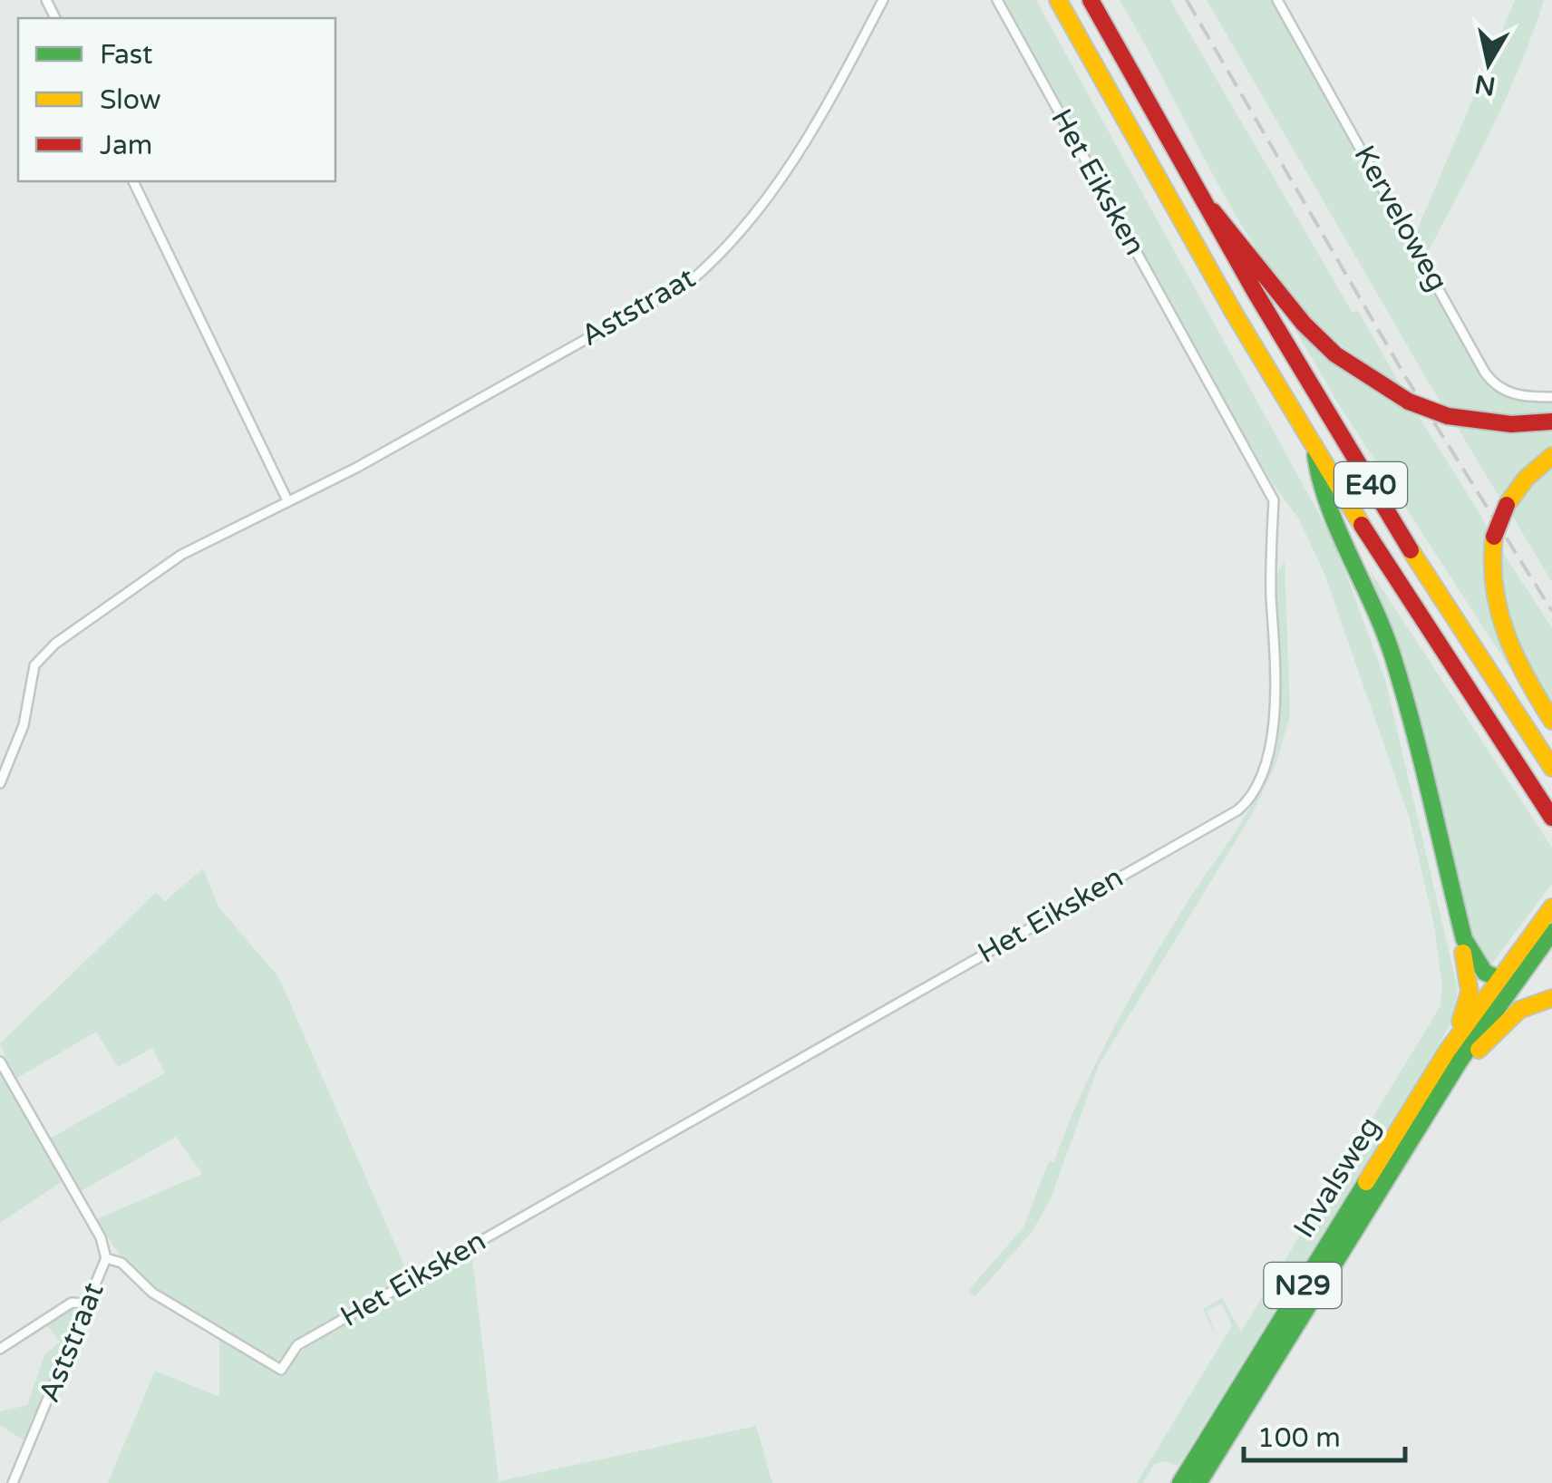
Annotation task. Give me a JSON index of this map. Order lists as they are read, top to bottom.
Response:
{
  "streets": {
    "highway": ["E40", "Invalsweg", "N29"],
    "street": ["Het Eiksken", "Kerveloweg", "Aststraat"]
  },
  "crossings": [
    ["Het Eiksken", "Aststraat"]
  ],
  "legend": ["Fast", "Slow", "Jam"],
  "scale_bar": "100 m",
  "north": "bottom"
}
